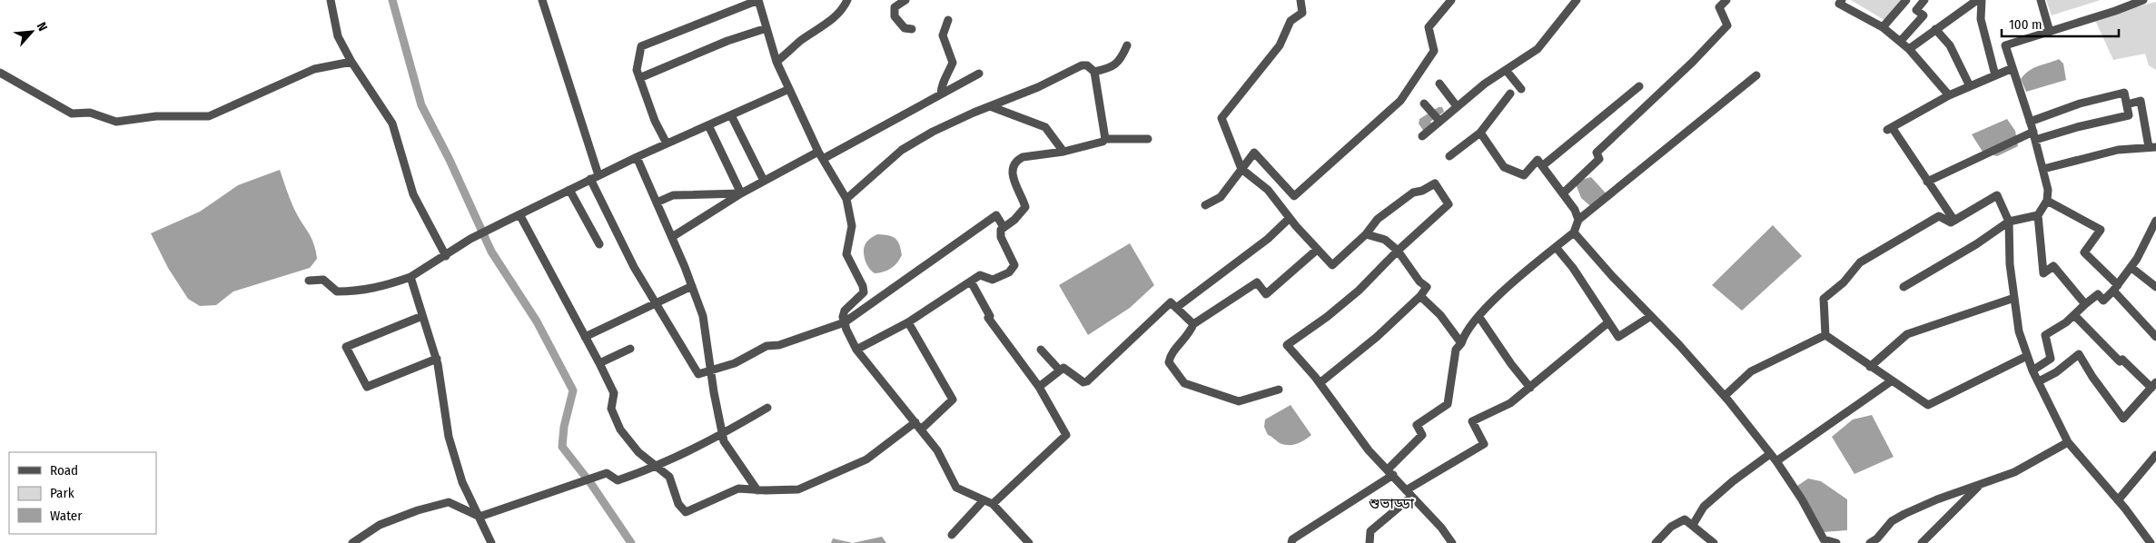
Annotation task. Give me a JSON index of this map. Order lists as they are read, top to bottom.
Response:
{
  "districts": ["শুভাড্ডা"],
  "legend": ["Road", "Park", "Water"],
  "scale_bar": "100 m",
  "north": "top right"
}
